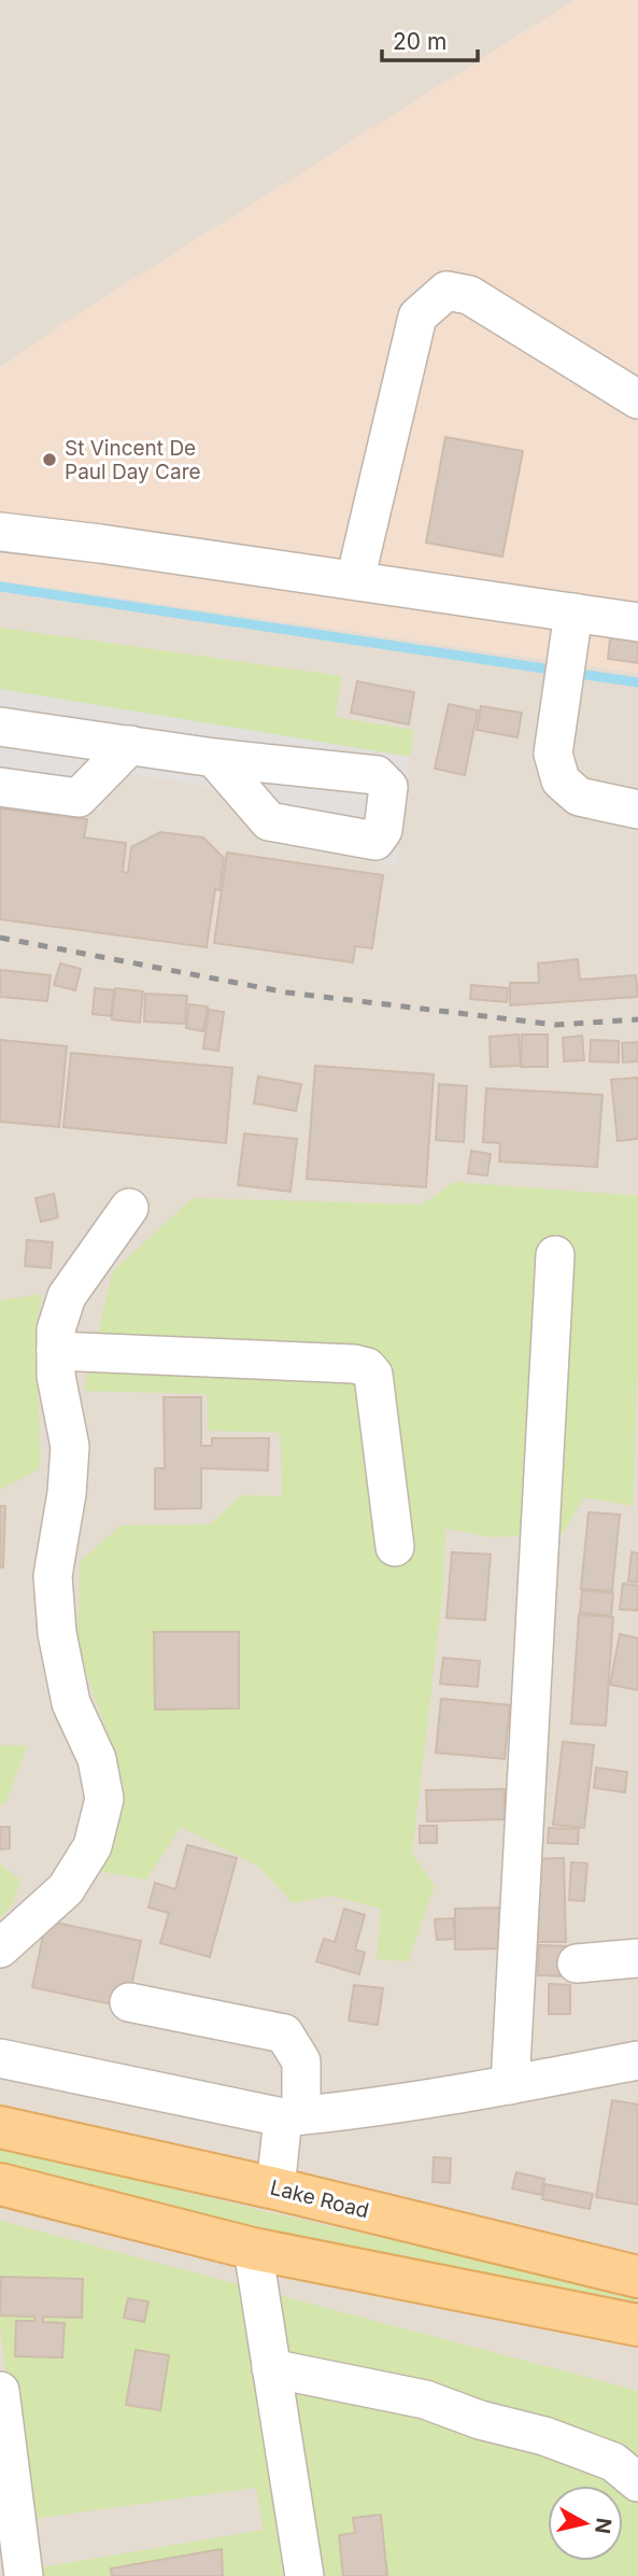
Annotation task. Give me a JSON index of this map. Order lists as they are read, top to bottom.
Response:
{
  "streets": {
    "main road": ["Lake Road"]
  },
  "places": ["St Vincent De Paul Day Care"],
  "scale_bar": "20 m",
  "north": "right"
}
